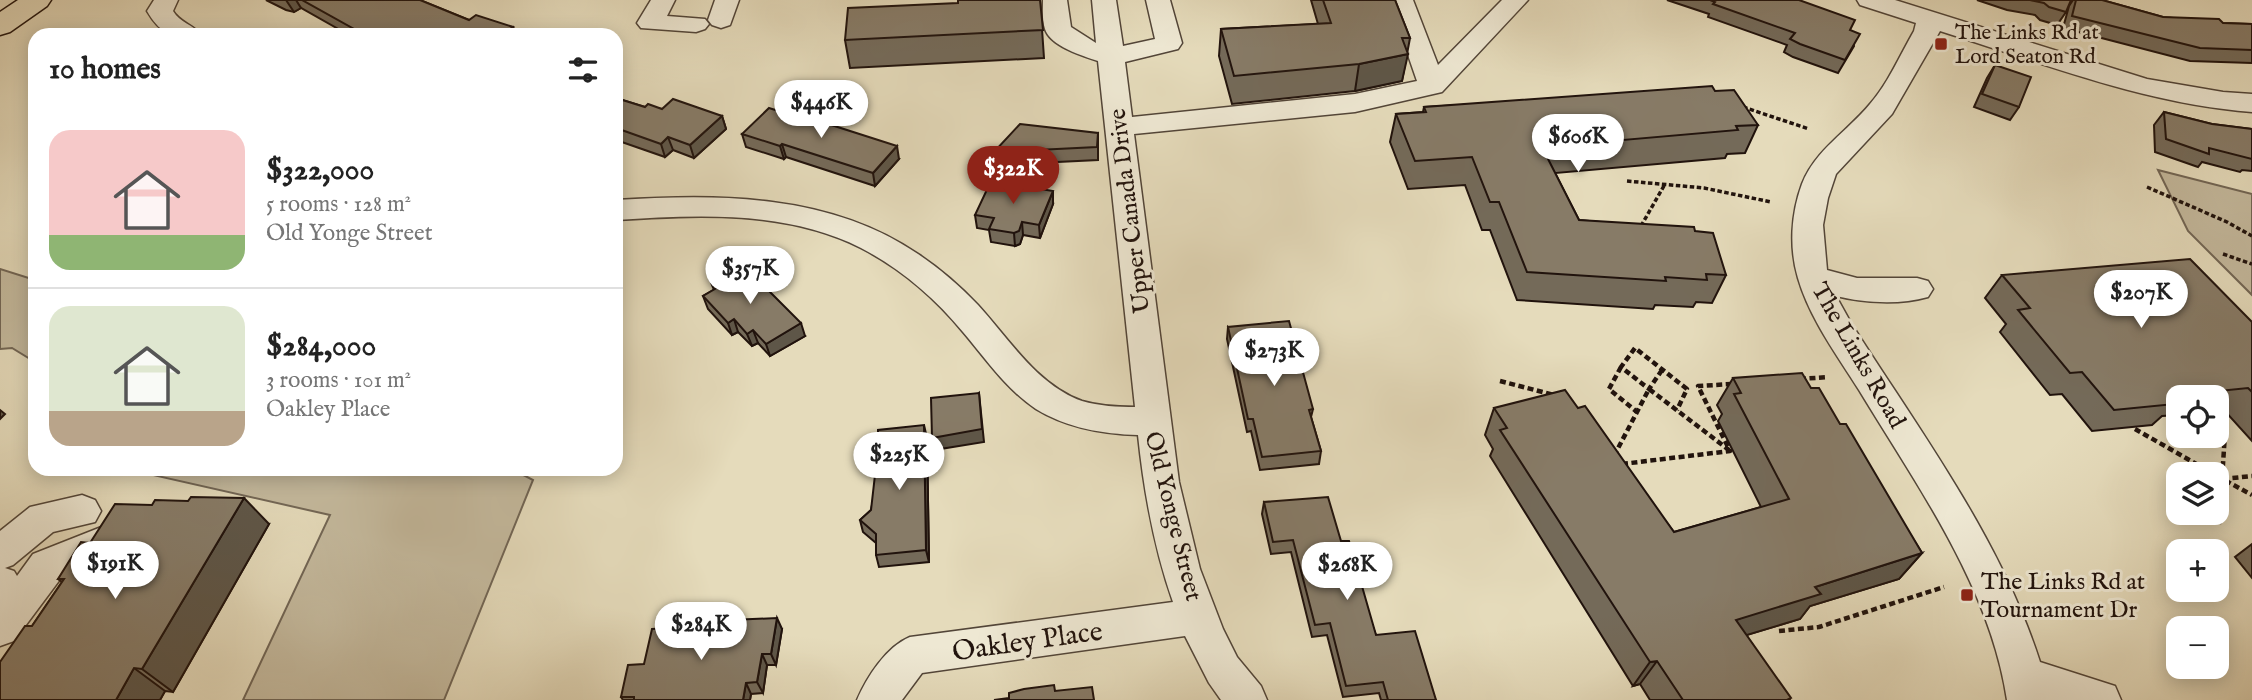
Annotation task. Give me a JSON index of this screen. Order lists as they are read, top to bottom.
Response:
{
  "streets": {
    "street": [
      "Upper Canada Drive",
      "The Links Road",
      "Old Yonge Street",
      "Oakley Place"
    ]
  },
  "crossings": [
    ["Upper Canada Drive", "Old Yonge Street"],
    ["Old Yonge Street", "Oakley Place"]
  ],
  "places": {
    "transit": ["The Links Rd at Lord Seaton Rd", "The Links Rd at Tournament Dr"]
  },
  "page": {
    "heading": "10 homes",
    "price": [
      "$446K",
      "$606K",
      "$322K",
      "$357K",
      "$207K",
      "$273K",
      "$225K",
      "$191K",
      "$268K",
      "$284K"
    ],
    "list": [
      {
        "name": "$322,000",
        "note": "5 rooms · 128 m² · Old Yonge Street"
      },
      {
        "name": "$284,000",
        "note": "3 rooms · 101 m² · Oakley Place"
      }
    ],
    "map_buttons": ["+", "−"]
  }
}
